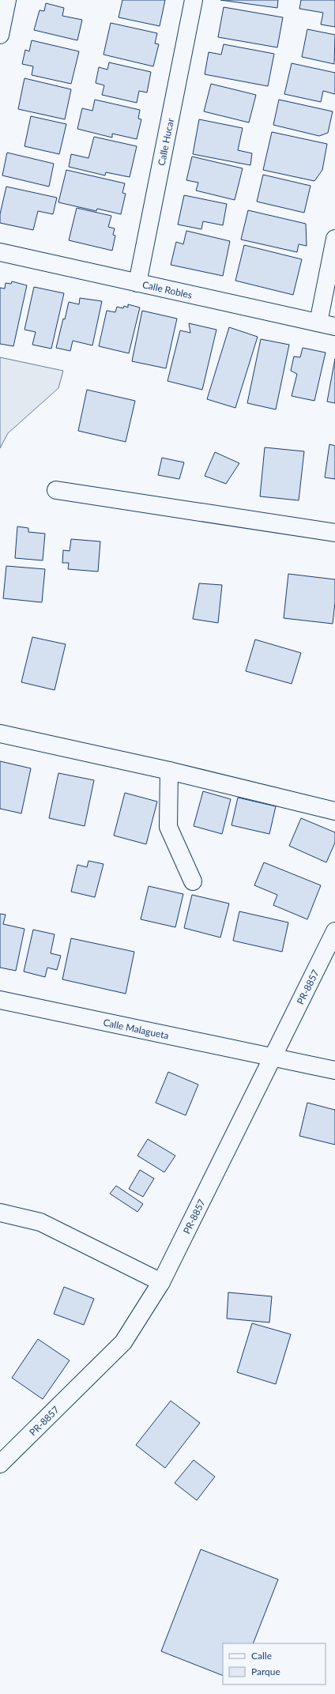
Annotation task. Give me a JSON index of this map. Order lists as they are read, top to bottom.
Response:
{
  "streets": {
    "street": [
      "Calle Hucar",
      "Calle Robles",
      "PR-8857",
      "Calle Malagueta"
    ]
  },
  "crossings": [
    ["Calle Hucar", "Calle Robles"],
    ["PR-8857", "Calle Malagueta"]
  ],
  "legend": ["Calle", "Parque"]
}
